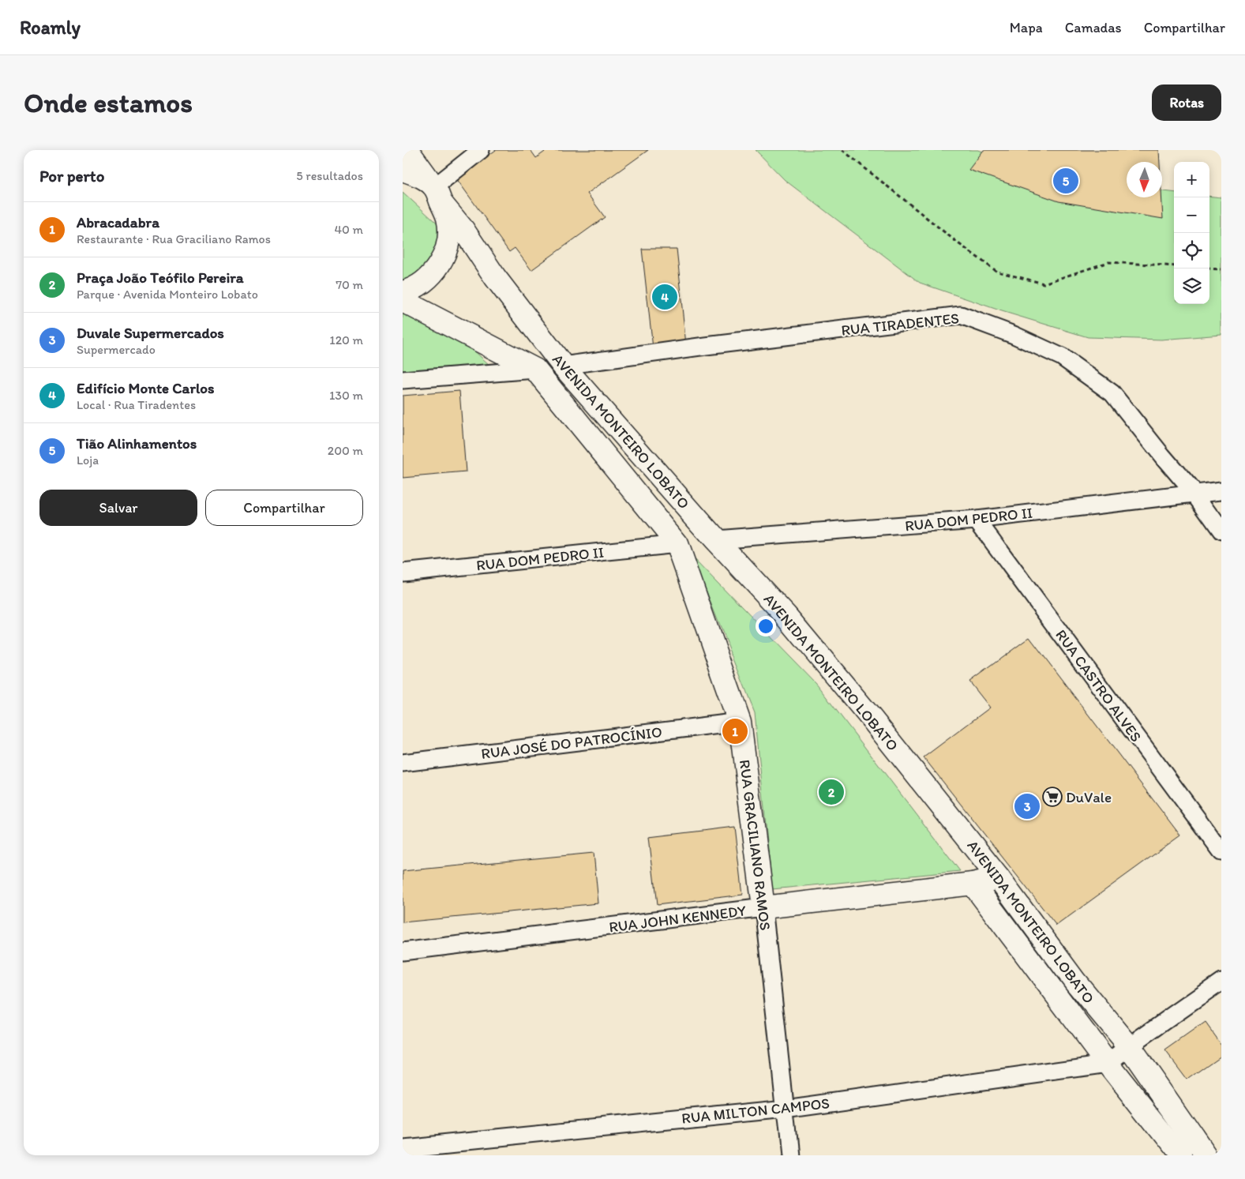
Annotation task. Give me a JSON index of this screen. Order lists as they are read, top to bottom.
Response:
{
  "streets": {
    "main road": ["AVENIDA MONTEIRO LOBATO", "RUA GRACILIANO RAMOS", "RUA JOHN KENNEDY"],
    "street": [
      "RUA TIRADENTES",
      "RUA DOM PEDRO II",
      "RUA CASTRO ALVES",
      "RUA JOSÉ DO PATROCÍNIO",
      "RUA MILTON CAMPOS"
    ]
  },
  "crossings": [
    ["RUA TIRADENTES", "AVENIDA MONTEIRO LOBATO"],
    ["RUA TIRADENTES", "RUA DOM PEDRO II"],
    ["AVENIDA MONTEIRO LOBATO", "RUA DOM PEDRO II"],
    ["AVENIDA MONTEIRO LOBATO", "RUA GRACILIANO RAMOS"],
    ["AVENIDA MONTEIRO LOBATO", "RUA JOHN KENNEDY"],
    ["AVENIDA MONTEIRO LOBATO", "RUA MILTON CAMPOS"],
    ["RUA DOM PEDRO II", "RUA CASTRO ALVES"],
    ["RUA DOM PEDRO II", "RUA GRACILIANO RAMOS"],
    ["RUA JOSÉ DO PATROCÍNIO", "RUA GRACILIANO RAMOS"],
    ["RUA GRACILIANO RAMOS", "RUA JOHN KENNEDY"],
    ["RUA GRACILIANO RAMOS", "RUA MILTON CAMPOS"]
  ],
  "places": {
    "supermarket": ["DuVale"]
  },
  "north": "bottom",
  "page": {
    "header": "Roamly",
    "nav": ["Mapa", "Camadas", "Compartilhar"],
    "buttons": [
      "Rotas",
      ["Salvar", "Compartilhar"]
    ],
    "title": "Onde estamos",
    "heading": ["Por perto", "5 resultados"],
    "map_buttons": ["+", "−"],
    "pins": [
      "5",
      "4",
      "1",
      "2",
      "3"
    ],
    "list": [
      {
        "mark": "1",
        "name": "Abracadabra",
        "note": "Restaurante · Rua Graciliano Ramos",
        "value": "40 m"
      },
      {
        "mark": "2",
        "name": "Praça João Teófilo Pereira",
        "note": "Parque · Avenida Monteiro Lobato",
        "value": "70 m"
      },
      {
        "mark": "3",
        "name": "Duvale Supermercados",
        "note": "Supermercado",
        "value": "120 m"
      },
      {
        "mark": "4",
        "name": "Edifício Monte Carlos",
        "note": "Local · Rua Tiradentes",
        "value": "130 m"
      },
      {
        "mark": "5",
        "name": "Tião Alinhamentos",
        "note": "Loja",
        "value": "200 m"
      }
    ]
  }
}
